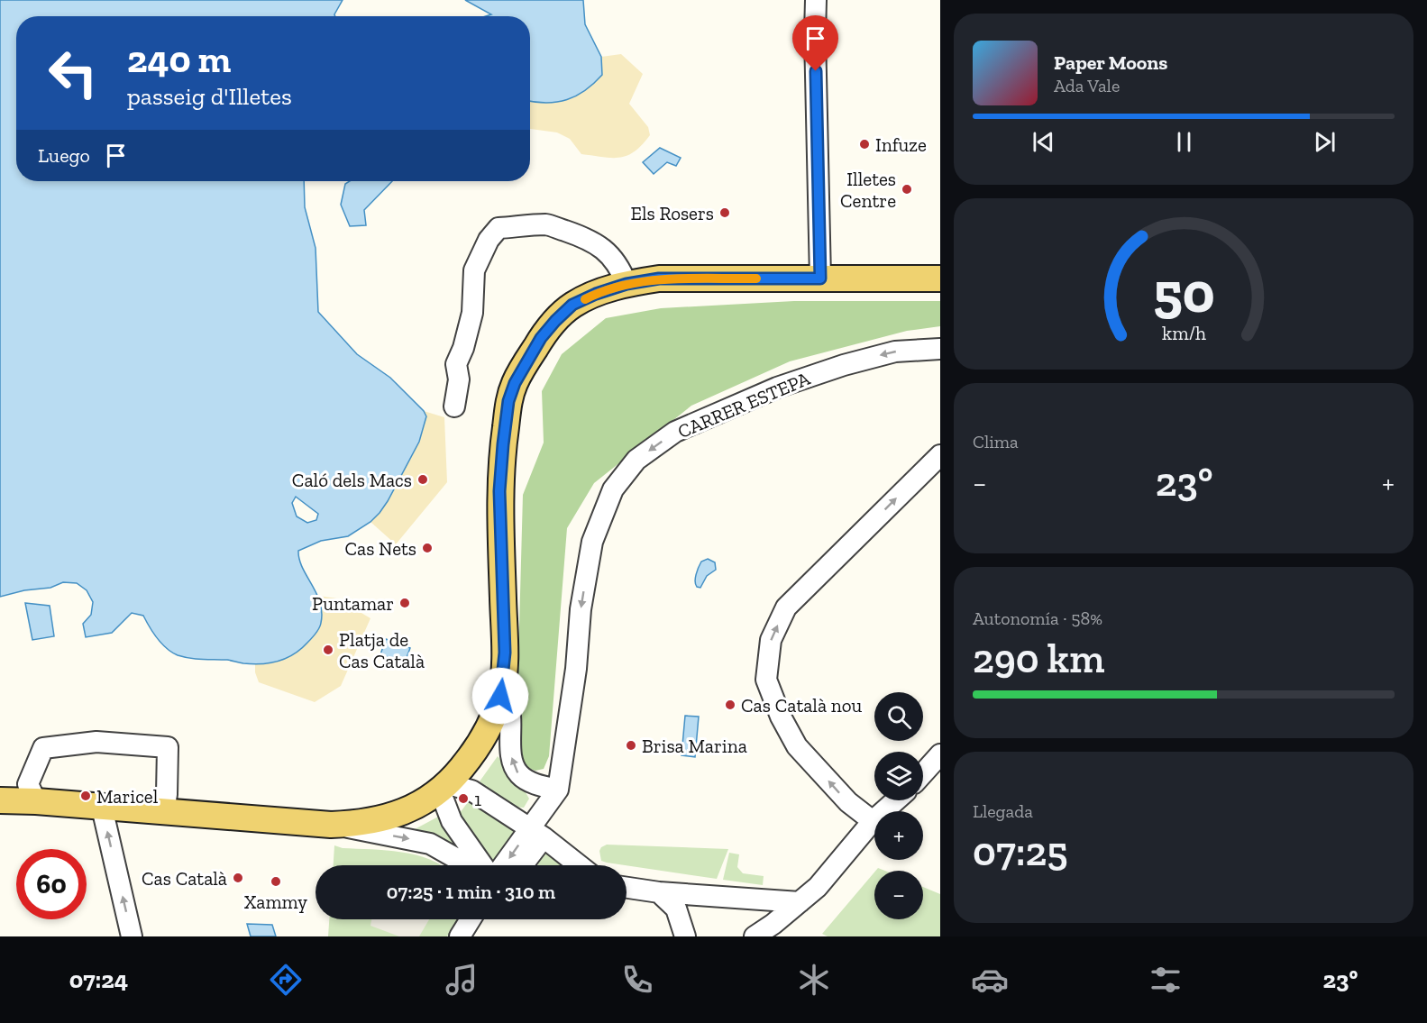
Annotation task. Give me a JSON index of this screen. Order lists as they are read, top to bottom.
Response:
{
  "streets": {
    "street": ["CARRER ESTEPA"]
  },
  "one_way": ["CARRER ESTEPA"],
  "places": [
    "Infuze",
    "Illetes Centre",
    "Els Rosers",
    "Caló dels Macs",
    "Cas Nets",
    "Puntamar",
    "Platja de Cas Català",
    "Cas Català nou",
    "Brisa Marina",
    "Maricel",
    "1",
    "Cas Català",
    "Xammy"
  ],
  "page": {
    "turn": ["240 m", "passeig d'Illetes"],
    "song": ["Paper Moons", "Ada Vale"],
    "then": "Luego",
    "tile": [
      "Clima",
      ["Autonomía · 58%", "290 km"],
      ["Llegada", "07:25"]
    ],
    "heat": ["−", "23°", "+"],
    "map_buttons": ["+", "−"],
    "limit": "60",
    "trip": "07:25 · 1 min · 310 m",
    "tabs": ["07:24", "23°"],
    "gauge": ["50", "km/h"]
  }
}
